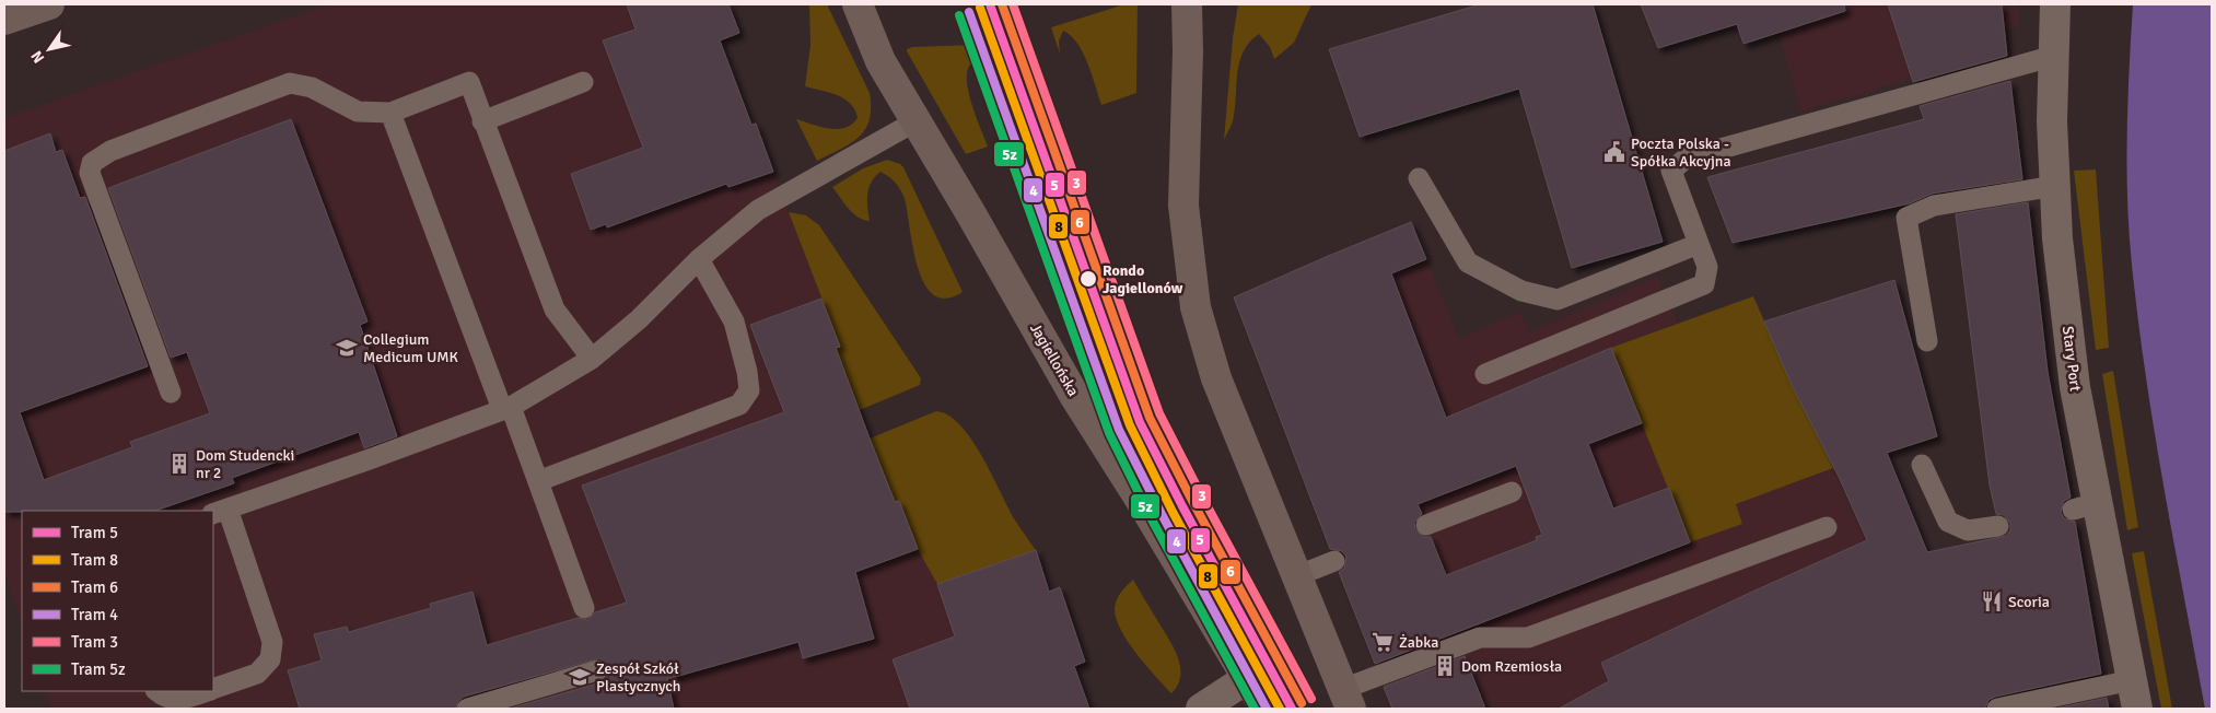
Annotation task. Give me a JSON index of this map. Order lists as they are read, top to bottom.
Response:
{
  "streets": {
    "street": ["Stary Port", "Jagiellońska"]
  },
  "places": {
    "public building": ["Poczta Polska - Spółka Akcyjna"],
    "other": ["Rondo Jagiellonów"],
    "school or university": ["Collegium Medicum UMK", "Zespół Szkół Plastycznych"],
    "building": ["Dom Studencki nr 2", "Dom Rzemiosła"],
    "restaurant": ["Scoria"],
    "supermarket": ["Żabka"]
  },
  "lines": [
    "tram line 5",
    "tram line 6",
    "tram line 3",
    "tram line 8",
    "tram line 4",
    "tram line 5z"
  ],
  "legend": [
    "Tram 5",
    "Tram 8",
    "Tram 6",
    "Tram 4",
    "Tram 3",
    "Tram 5z"
  ],
  "north": "bottom left"
}
